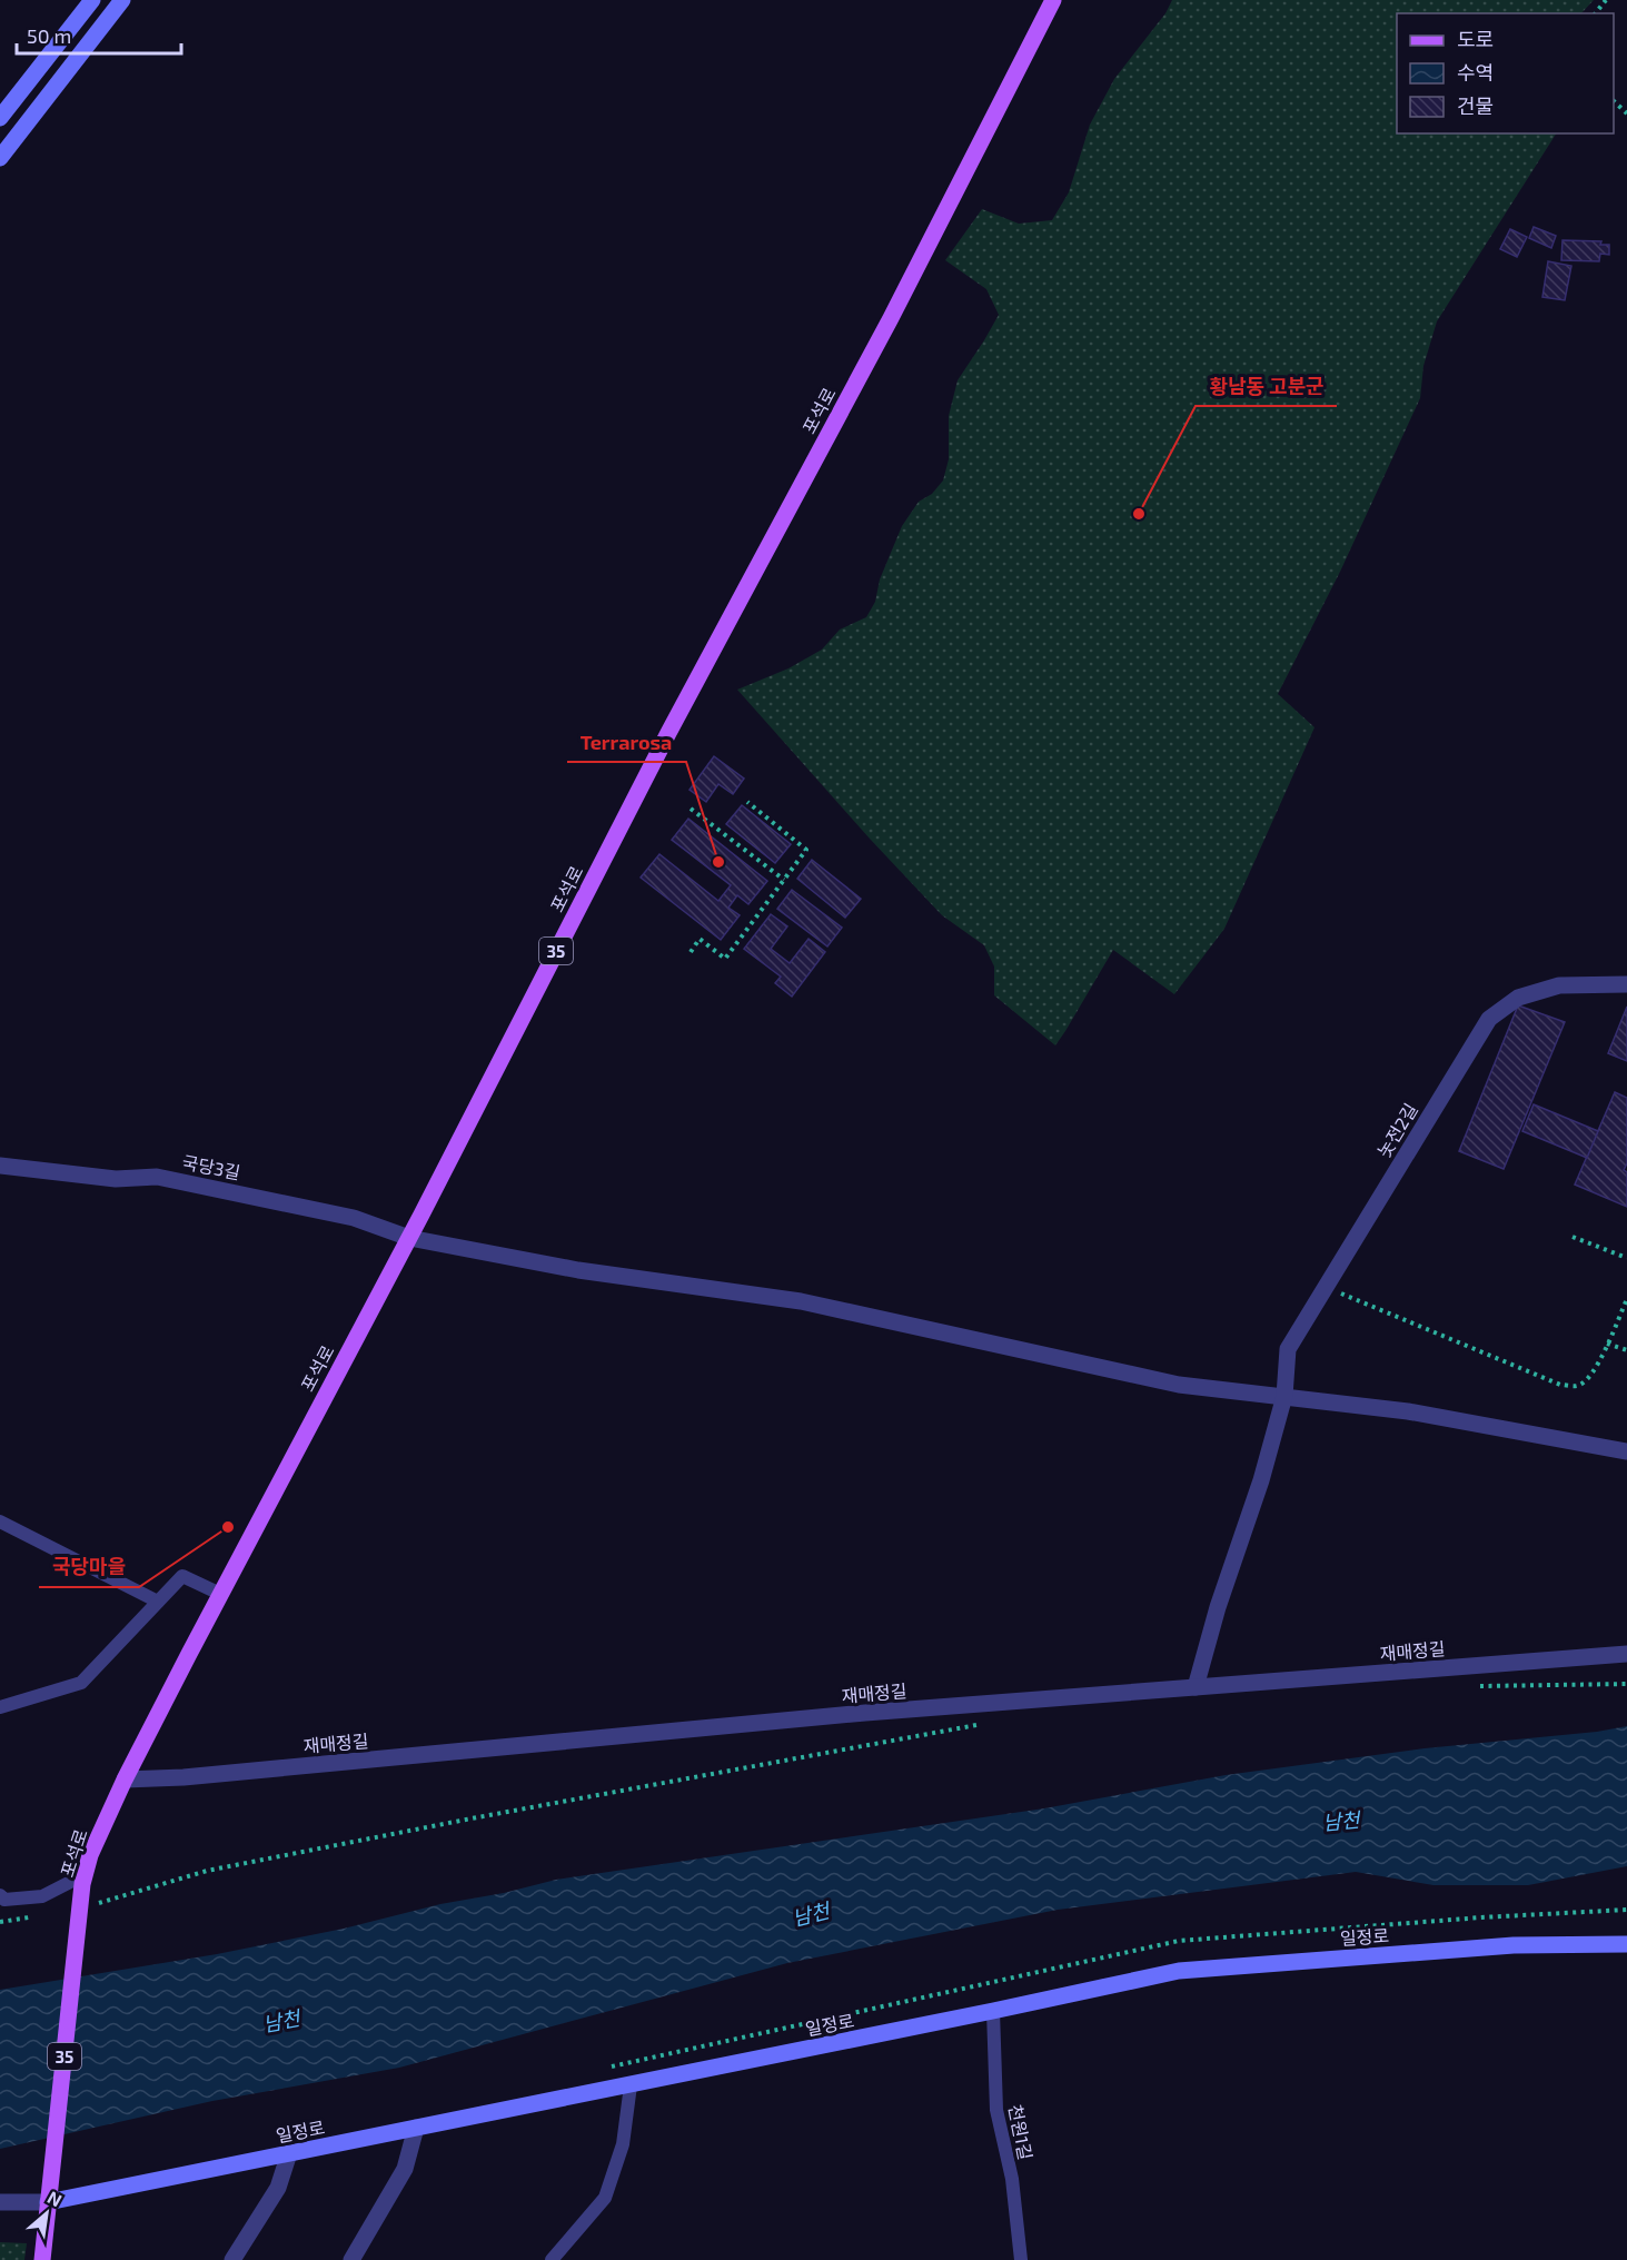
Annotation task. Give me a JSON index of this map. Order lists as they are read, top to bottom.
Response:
{
  "streets": {
    "main road": ["포석로", "35"],
    "street": [
      "놋전2길",
      "국당3길",
      "재매정길",
      "일정로"
    ],
    "lane": ["천원1길"]
  },
  "crossings": [
    ["포석로", "35"],
    ["포석로", "국당3길"],
    ["포석로", "재매정길"],
    ["35", "일정로"],
    ["놋전2길", "국당3길"],
    ["놋전2길", "재매정길"],
    ["일정로", "천원1길"]
  ],
  "water": ["남천"],
  "places": ["황남동 고분군", "Terrarosa", "국당마을"],
  "legend": ["도로", "수역", "건물"],
  "scale_bar": "50 m",
  "north": "top right"
}
